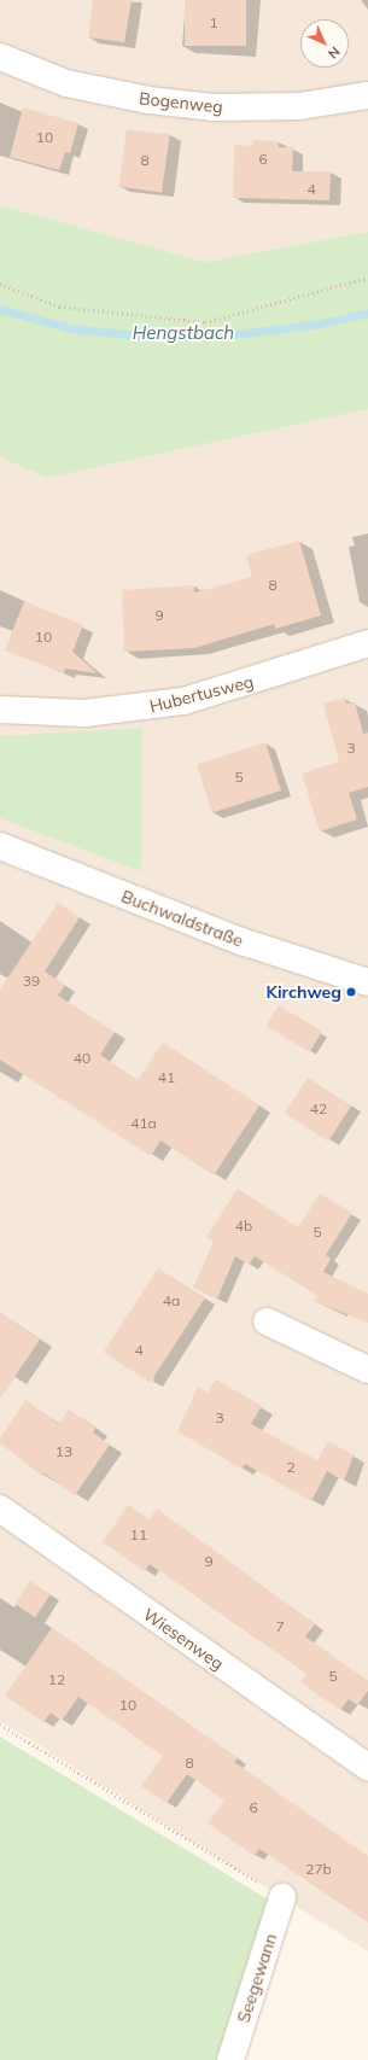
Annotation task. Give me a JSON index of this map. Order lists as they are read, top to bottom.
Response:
{
  "streets": {
    "street": [
      "Bogenweg",
      "Hubertusweg",
      "Buchwaldstraße",
      "Wiesenweg",
      "Seegewann"
    ]
  },
  "water": ["Hengstbach"],
  "places": ["Kirchweg"],
  "house_numbers": [
    "1",
    "10",
    "6",
    "8",
    "4",
    "8",
    "9",
    "10",
    "3",
    "5",
    "39",
    "40",
    "41",
    "42",
    "41a",
    "4b",
    "5",
    "4a",
    "4",
    "3",
    "13",
    "2",
    "11",
    "9",
    "7",
    "5",
    "12",
    "10",
    "8",
    "6",
    "27b"
  ],
  "north": "bottom right"
}
